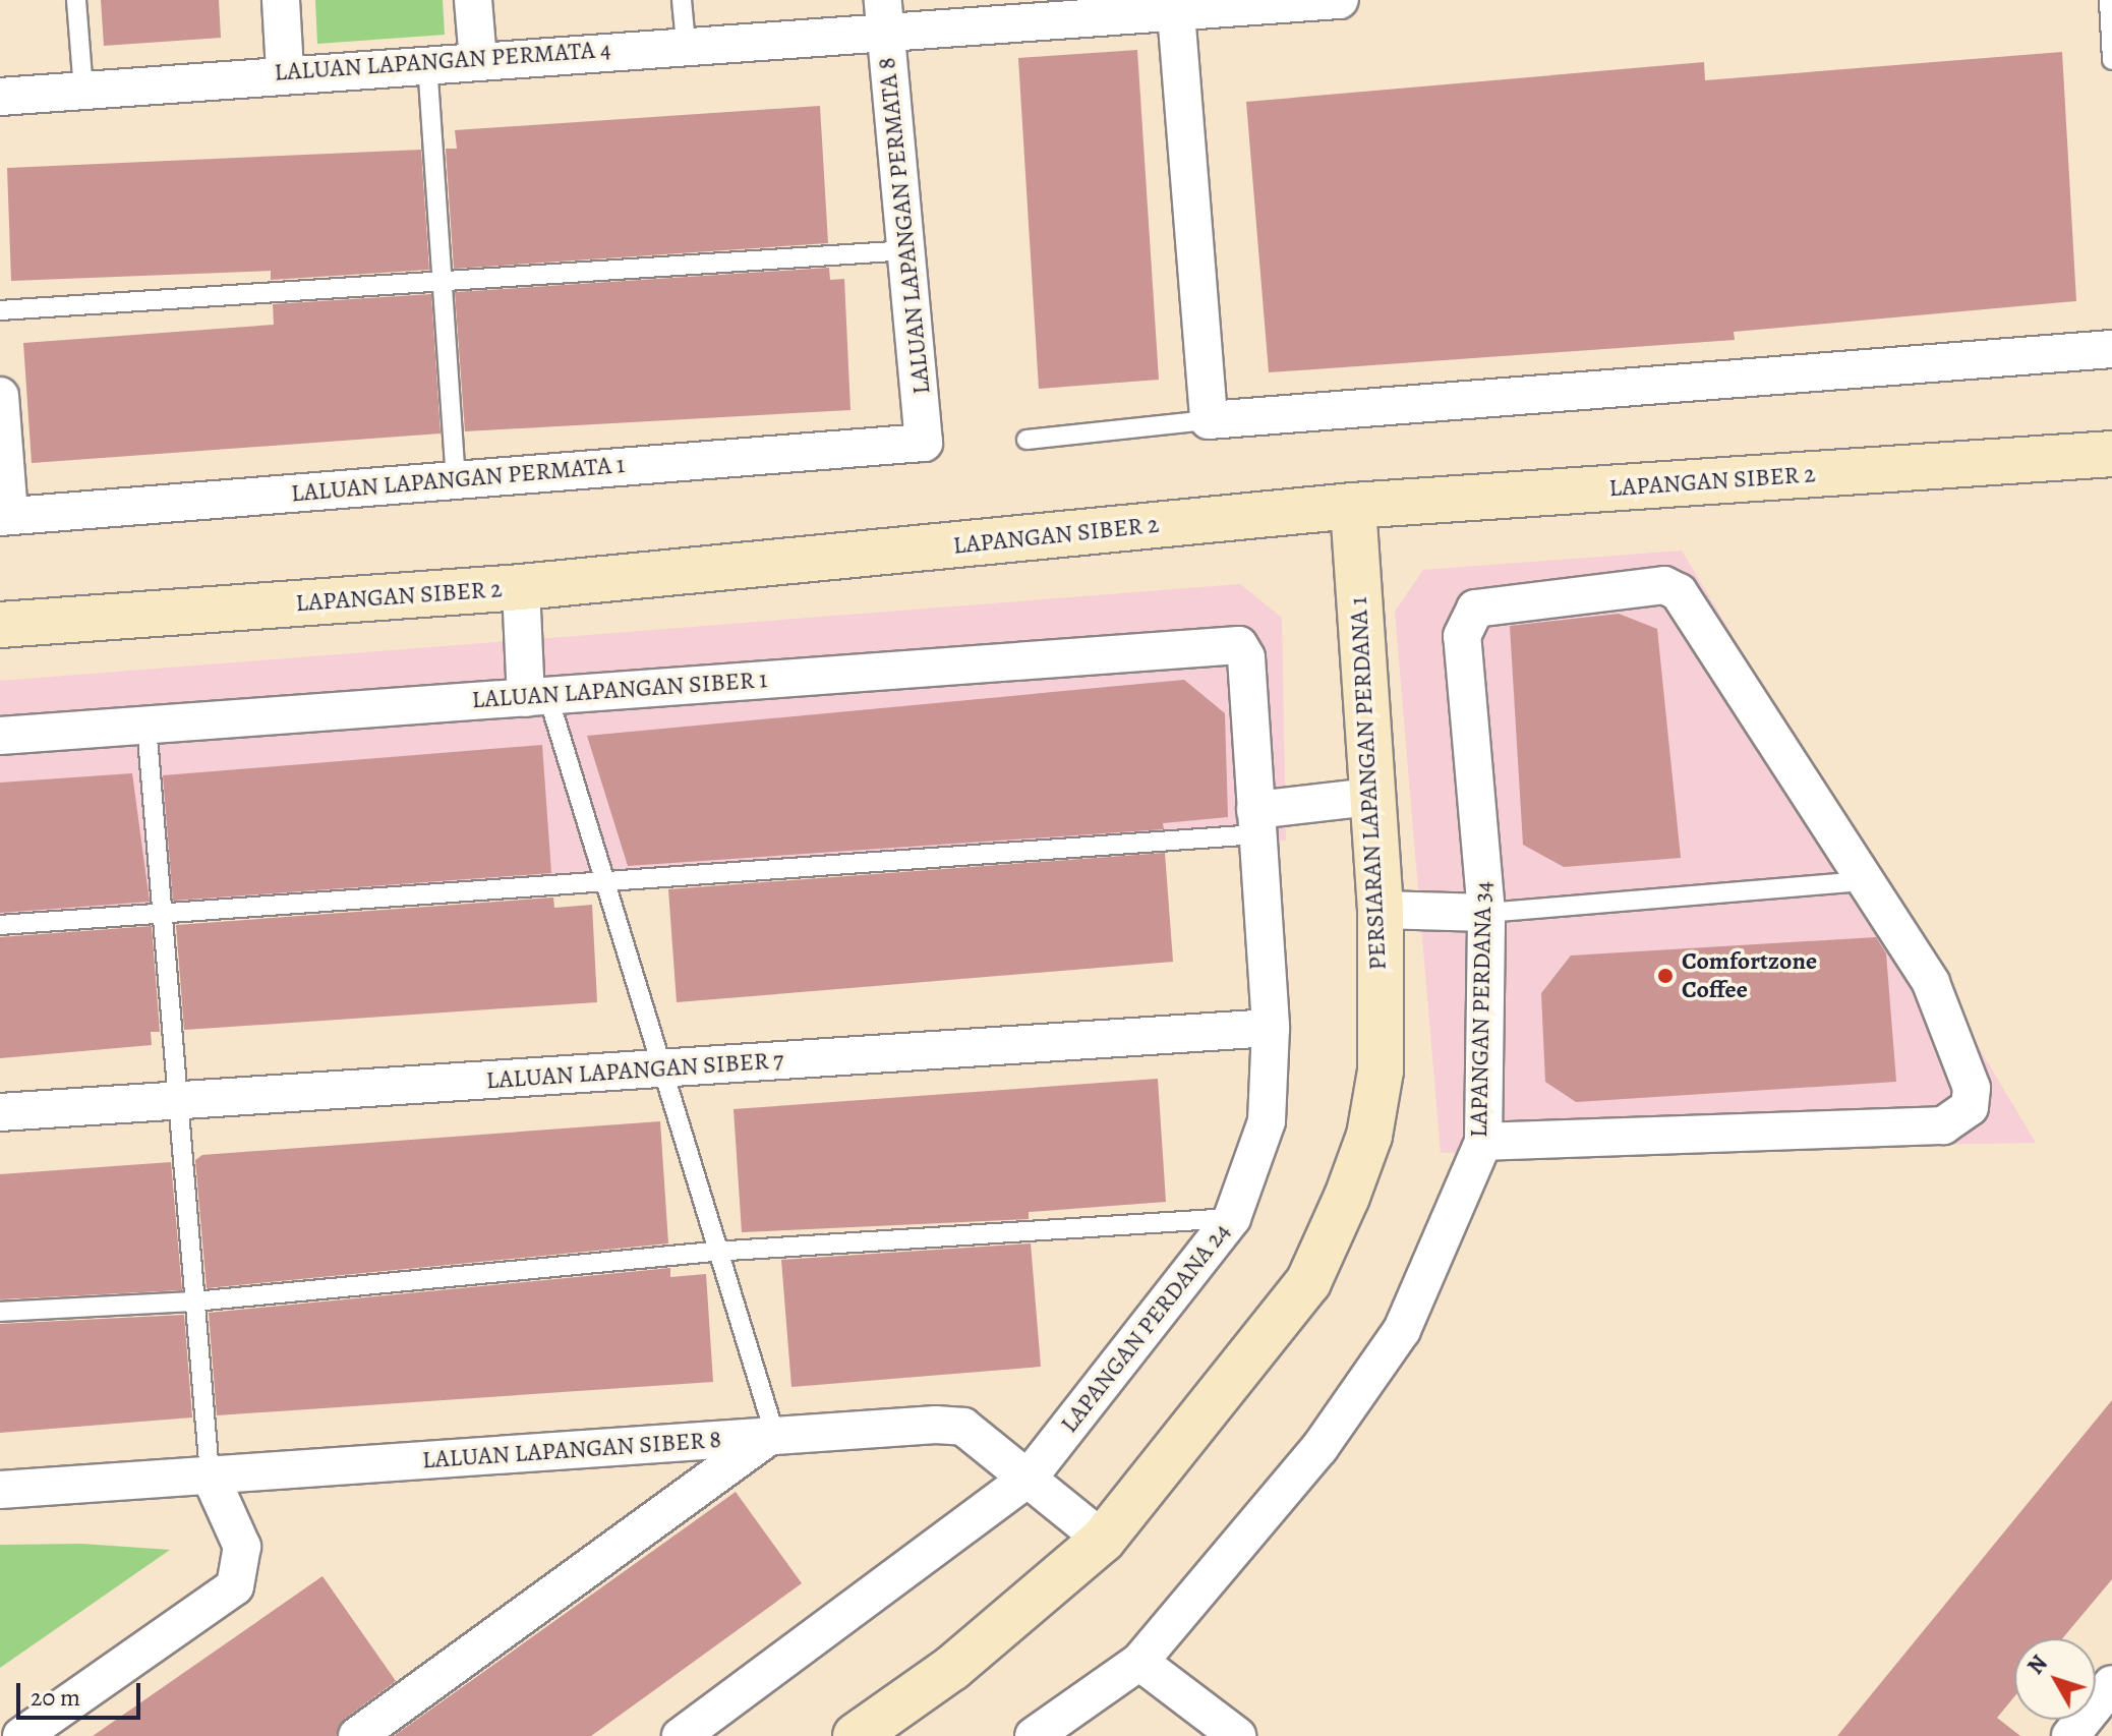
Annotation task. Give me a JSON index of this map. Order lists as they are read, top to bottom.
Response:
{
  "streets": {
    "street": [
      "LALUAN LAPANGAN PERMATA 4",
      "LALUAN LAPANGAN PERMATA 8",
      "LALUAN LAPANGAN PERMATA 1",
      "LAPANGAN SIBER 2",
      "LALUAN LAPANGAN SIBER 1",
      "PERSIARAN LAPANGAN PERDANA 1",
      "LAPANGAN PERDANA 34",
      "LALUAN LAPANGAN SIBER 7",
      "LAPANGAN PERDANA 24",
      "LALUAN LAPANGAN SIBER 8"
    ]
  },
  "crossings": [
    ["LALUAN LAPANGAN PERMATA 4", "LALUAN LAPANGAN PERMATA 8"],
    ["LALUAN LAPANGAN PERMATA 8", "LALUAN LAPANGAN PERMATA 1"],
    ["LAPANGAN SIBER 2", "PERSIARAN LAPANGAN PERDANA 1"],
    ["LALUAN LAPANGAN SIBER 1", "LAPANGAN PERDANA 24"],
    ["PERSIARAN LAPANGAN PERDANA 1", "LALUAN LAPANGAN SIBER 8"],
    ["LALUAN LAPANGAN SIBER 7", "LAPANGAN PERDANA 24"],
    ["LAPANGAN PERDANA 24", "LALUAN LAPANGAN SIBER 8"]
  ],
  "places": ["Comfortzone Coffee"],
  "scale_bar": "20 m",
  "north": "top left"
}
